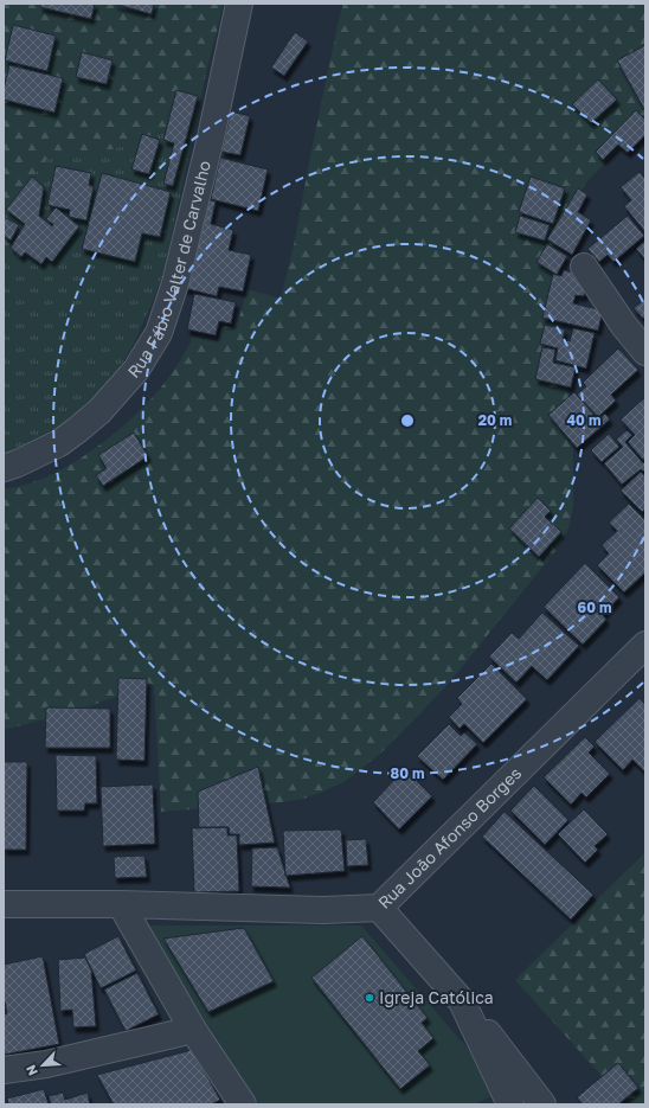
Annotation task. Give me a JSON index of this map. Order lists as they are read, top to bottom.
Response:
{
  "streets": {
    "street": ["Rua Fábio Valter de Carvalho", "Rua João Afonso Borges"]
  },
  "places": ["Igreja Católica"],
  "north": "bottom left",
  "rings": [
    "20 m",
    "40 m",
    "60 m",
    "80 m"
  ]
}
